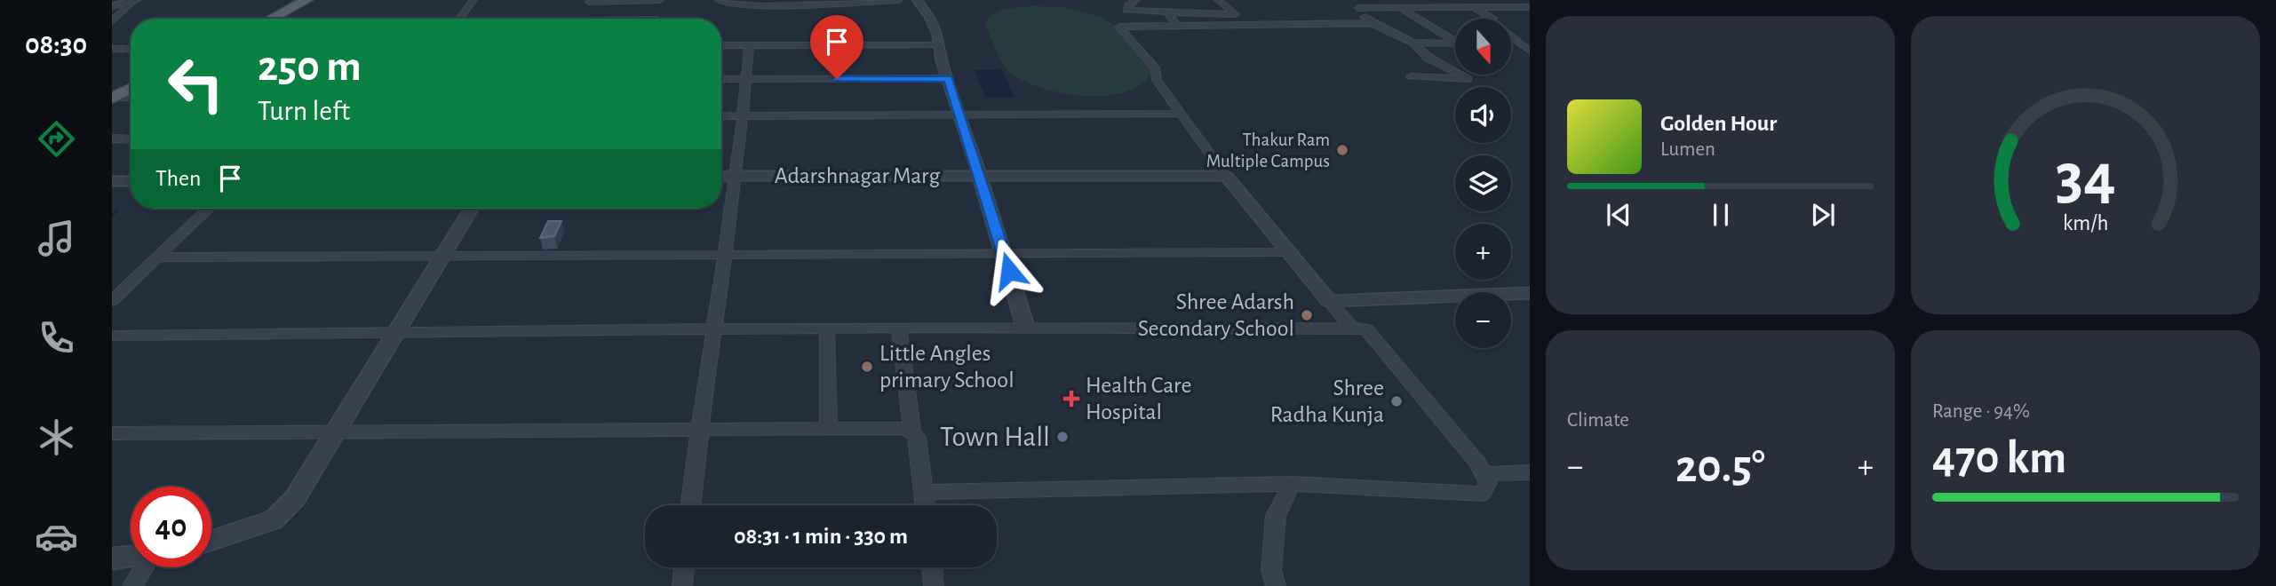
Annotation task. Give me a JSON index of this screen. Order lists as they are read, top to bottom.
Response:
{
  "streets": {
    "street": ["Adarshnagar Marg"]
  },
  "places": {
    "other": [
      "Thakur Ram Multiple Campus",
      "Shree Adarsh Secondary School",
      "Little Angles primary School",
      "Shree Radha Kunja",
      "Town Hall"
    ],
    "health": ["Health Care Hospital"]
  },
  "north": "bottom",
  "page": {
    "tabs": "08:30",
    "map_buttons": ["+", "−"],
    "turn": ["250 m", "Turn left"],
    "song": ["Golden Hour", "Lumen"],
    "then": "Then",
    "tile": [
      "Climate",
      ["Range · 94%", "470 km"]
    ],
    "heat": ["−", "20.5°", "+"],
    "limit": "40",
    "trip": "08:31 · 1 min · 330 m",
    "gauge": ["34", "km/h"]
  }
}
